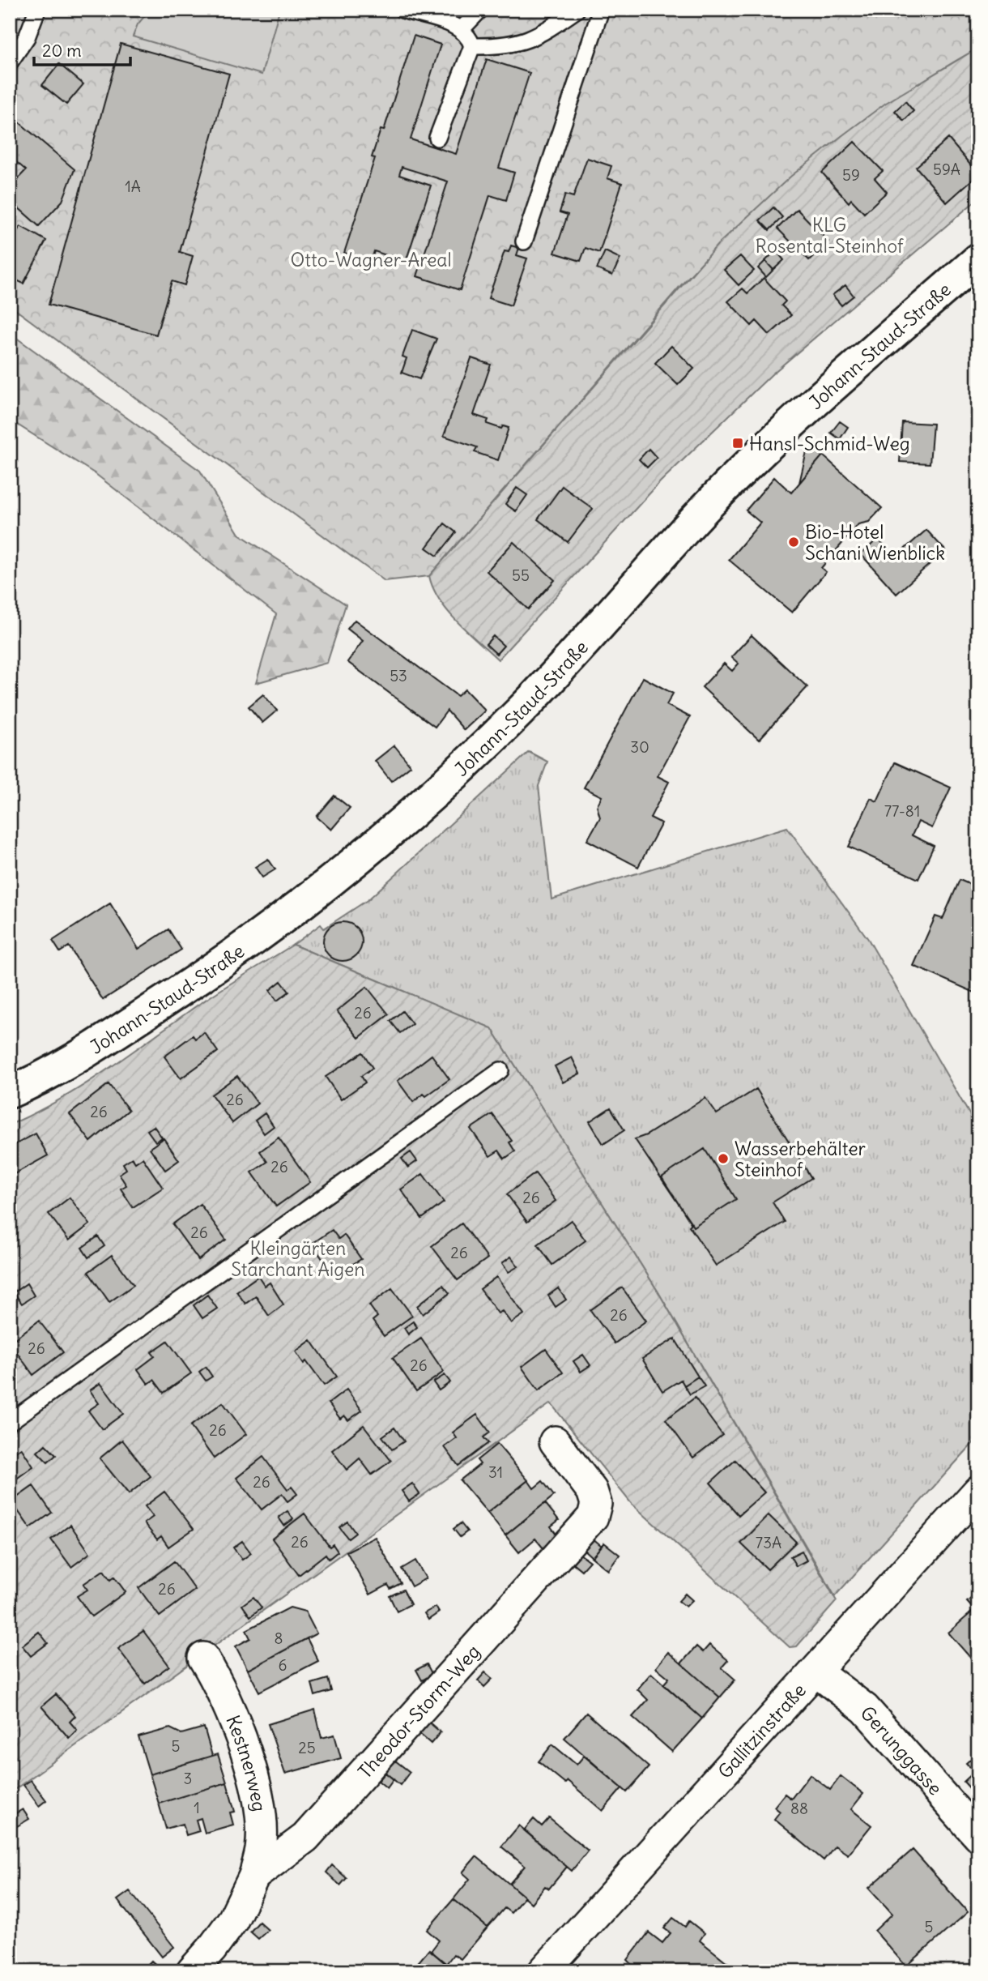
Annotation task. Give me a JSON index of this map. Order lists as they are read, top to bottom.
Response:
{
  "streets": {
    "street": [
      "Johann-Staud-Straße",
      "Theodor-Storm-Weg",
      "Gallitzinstraße",
      "Gerunggasse",
      "Kestnerweg"
    ]
  },
  "crossings": [
    ["Theodor-Storm-Weg", "Kestnerweg"],
    ["Gallitzinstraße", "Gerunggasse"]
  ],
  "parks": ["KLG Rosental-Steinhof", "Otto-Wagner-Areal", "Kleingärten Starchant Aigen"],
  "places": {
    "transit": ["Hansl-Schmid-Weg"],
    "other": ["Bio-Hotel Schani Wienblick", "Wasserbehälter Steinhof"]
  },
  "house_numbers": [
    "59A",
    "59",
    "1A",
    "55",
    "53",
    "30",
    "77-81",
    "26",
    "26",
    "26",
    "26",
    "26",
    "26",
    "26",
    "26",
    "26",
    "26",
    "26",
    "31",
    "26",
    "26",
    "73A",
    "26",
    "8",
    "6",
    "5",
    "25",
    "3",
    "1",
    "88",
    "5"
  ],
  "scale_bar": "20 m"
}
